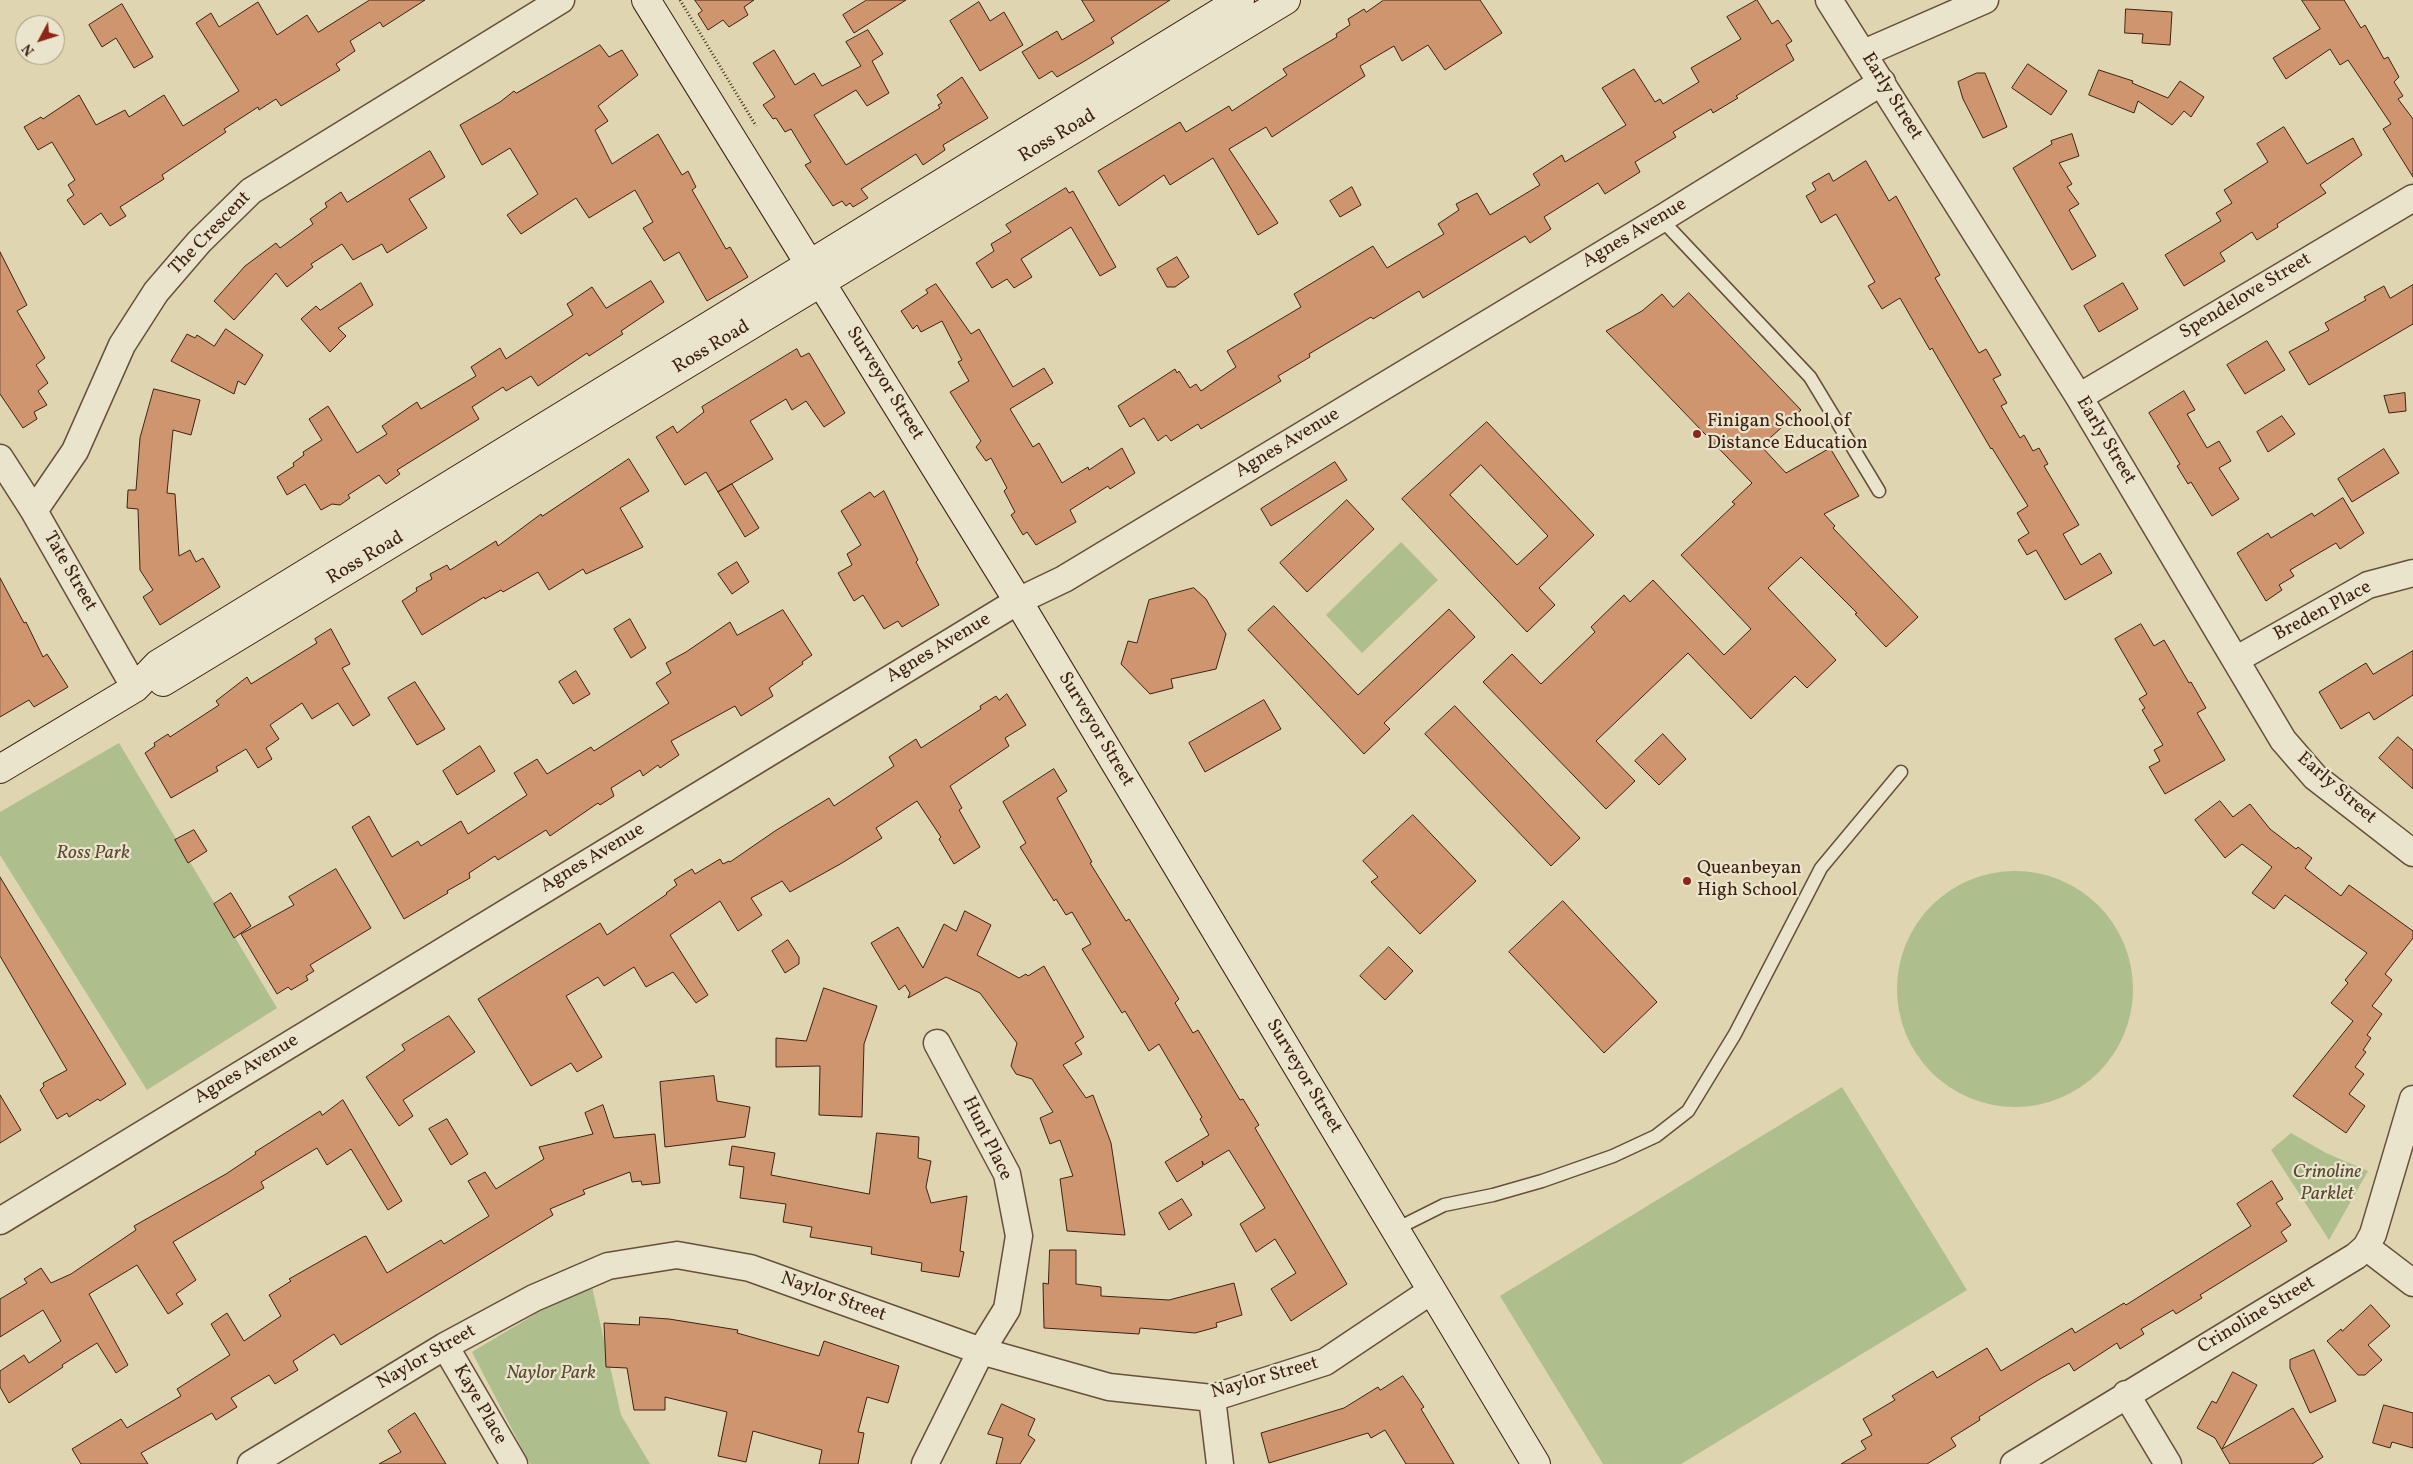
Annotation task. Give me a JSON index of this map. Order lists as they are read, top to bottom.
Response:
{
  "streets": {
    "street": [
      "Early Street",
      "Ross Road",
      "The Crescent",
      "Agnes Avenue",
      "Spendelove Street",
      "Surveyor Street",
      "Tate Street",
      "Breden Place",
      "Hunt Place",
      "Naylor Street",
      "Crinoline Street",
      "Kaye Place"
    ]
  },
  "crossings": [
    ["Early Street", "Agnes Avenue"],
    ["Early Street", "Spendelove Street"],
    ["Early Street", "Breden Place"],
    ["Ross Road", "Surveyor Street"],
    ["Ross Road", "Tate Street"],
    ["The Crescent", "Tate Street"],
    ["Agnes Avenue", "Surveyor Street"],
    ["Surveyor Street", "Naylor Street"],
    ["Hunt Place", "Naylor Street"],
    ["Naylor Street", "Kaye Place"]
  ],
  "parks": ["Ross Park", "Crinoline Parklet", "Naylor Park"],
  "places": ["Finigan School of Distance Education", "Queanbeyan High School"],
  "north": "bottom left"
}
